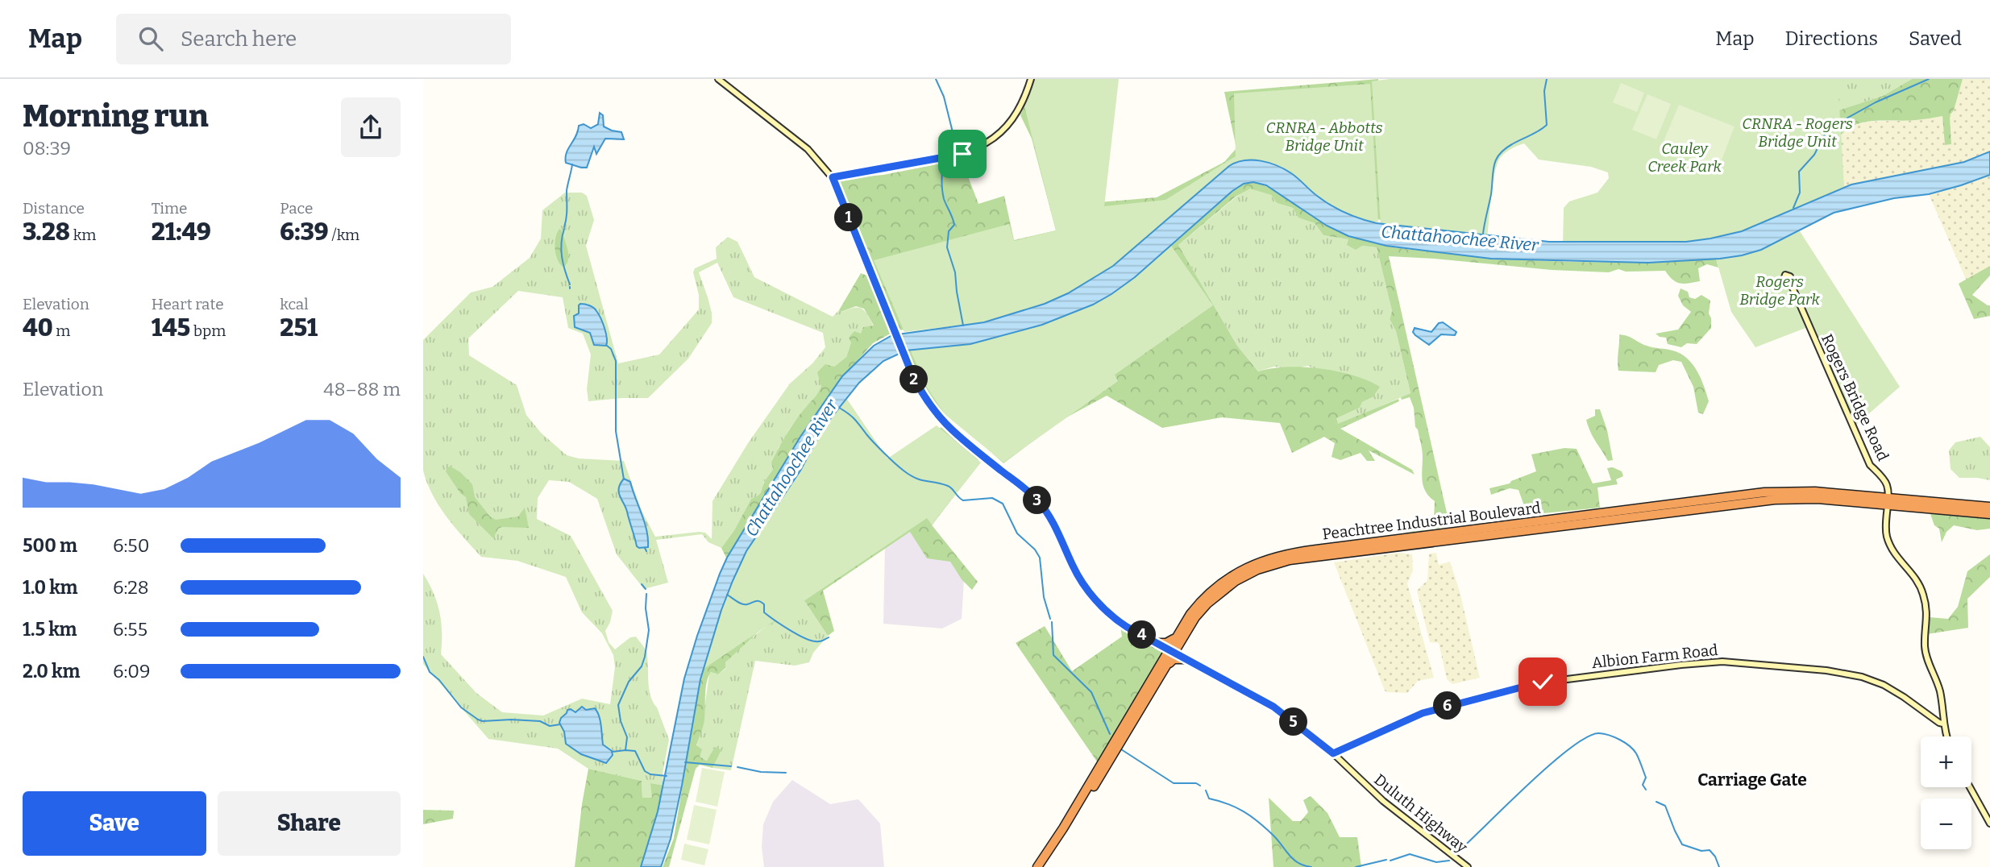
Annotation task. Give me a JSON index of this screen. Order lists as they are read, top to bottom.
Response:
{
  "streets": {
    "highway": ["Peachtree Industrial Boulevard"],
    "street": ["Rogers Bridge Road", "Albion Farm Road", "Duluth Highway"]
  },
  "crossings": [
    ["Rogers Bridge Road", "Peachtree Industrial Boulevard"],
    ["Rogers Bridge Road", "Albion Farm Road"],
    ["Peachtree Industrial Boulevard", "Duluth Highway"],
    ["Albion Farm Road", "Duluth Highway"]
  ],
  "districts": ["Carriage Gate"],
  "water": ["Chattahoochee River"],
  "parks": [
    "CRNRA - Rogers Bridge Unit",
    "CRNRA - Abbotts Bridge Unit",
    "Cauley Creek Park",
    "Rogers Bridge Park"
  ],
  "page": {
    "header": "Map",
    "search": "Search here",
    "nav": ["Map", "Directions", "Saved"],
    "heading": ["Morning run", "08:39"],
    "stats": [
      ["Distance", "3.28 km"],
      ["Time", "21:49"],
      ["Pace", "6:39 /km"],
      ["Elevation", "40 m"],
      ["Heart rate", "145 bpm"],
      ["kcal", "251"]
    ],
    "pins": [
      "1",
      "2",
      "3",
      "4",
      "6",
      "5"
    ],
    "chart": ["Elevation", "48–88 m"],
    "list": [
      {
        "name": "500 m",
        "note": "6:50"
      },
      {
        "name": "1.0 km",
        "note": "6:28"
      },
      {
        "name": "1.5 km",
        "note": "6:55"
      },
      {
        "name": "2.0 km",
        "note": "6:09"
      }
    ],
    "map_buttons": ["+", "−"],
    "buttons": ["Save", "Share"]
  }
}
